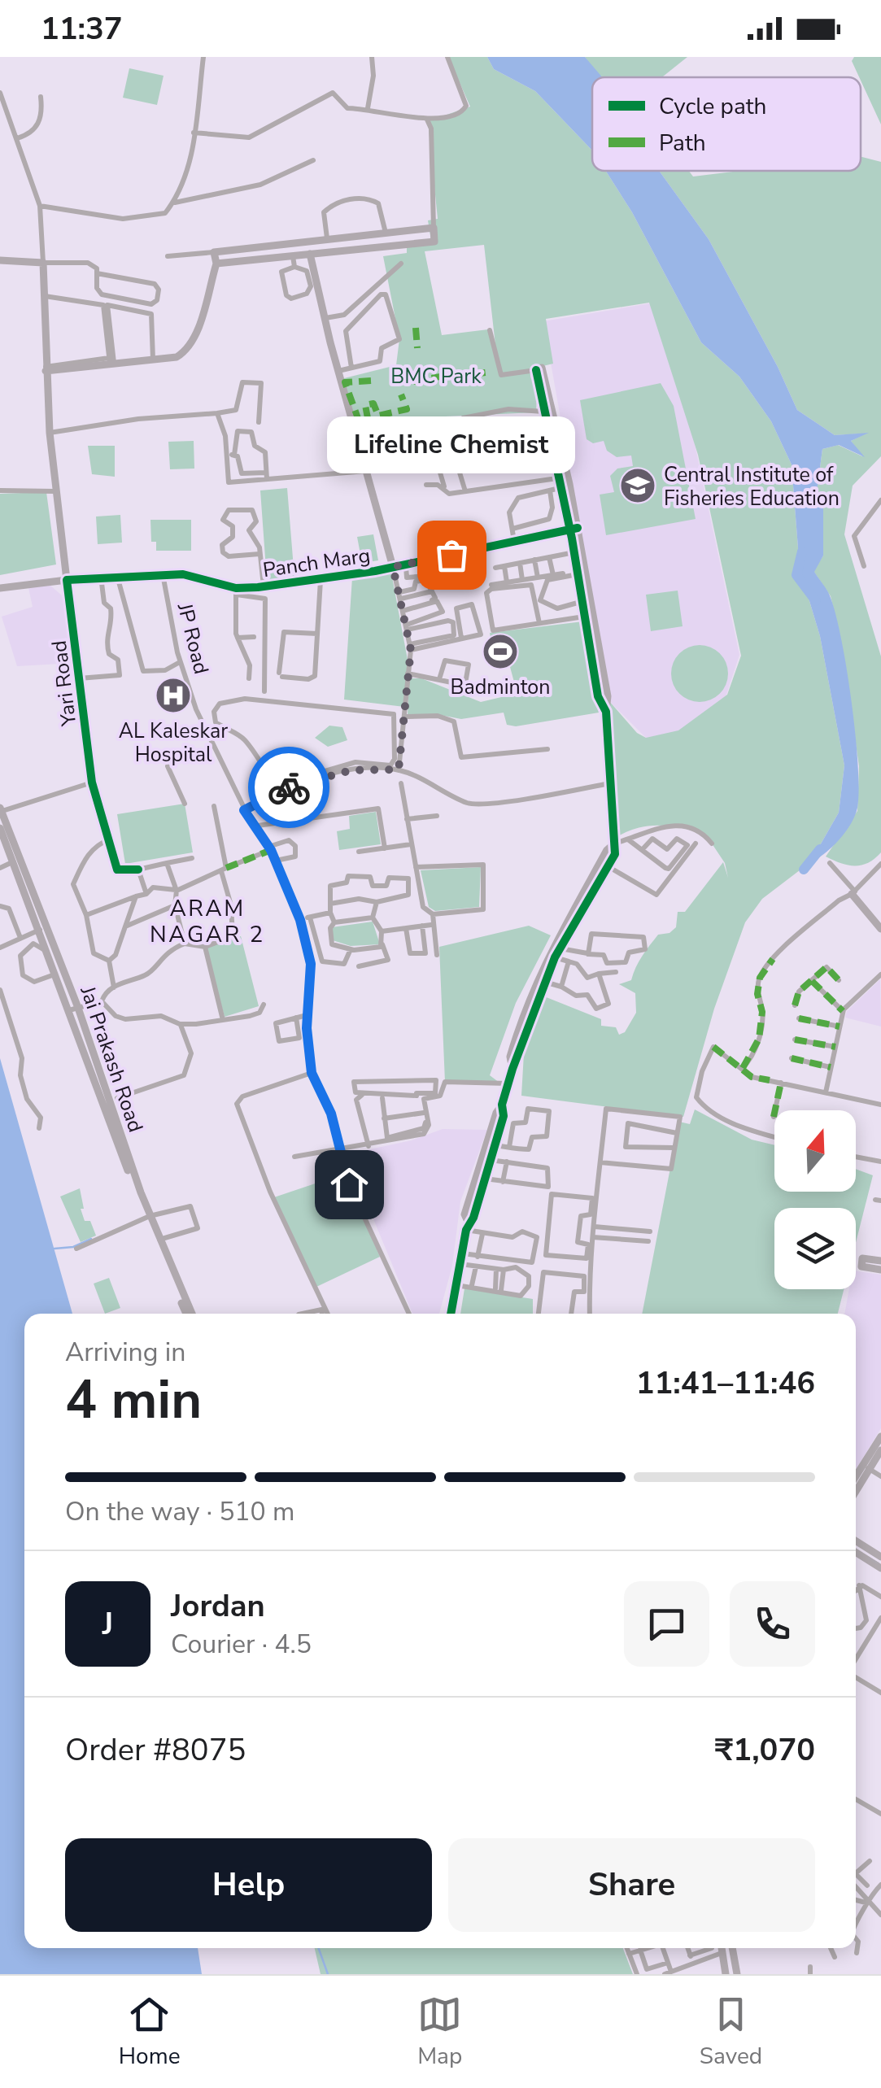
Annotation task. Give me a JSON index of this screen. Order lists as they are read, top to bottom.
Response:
{
  "streets": {
    "street": [
      "Panch Marg",
      "JP Road",
      "Yari Road",
      "Jai Prakash Road"
    ]
  },
  "crossings": [
    ["Panch Marg", "JP Road"],
    ["Panch Marg", "Yari Road"]
  ],
  "districts": ["ARAM NAGAR 2"],
  "parks": ["BMC Park"],
  "places": {
    "school or university": ["Central Institute of Fisheries Education"],
    "other": ["Lifeline Chemist"],
    "sports": ["Badminton"],
    "hospital": ["AL Kaleskar Hospital"]
  },
  "legend": ["Cycle path", "Path"],
  "north": "top",
  "page": {
    "status": "11:37",
    "bubble": "Lifeline Chemist",
    "heading": ["4 min", "Arriving in", "11:41–11:46"],
    "panel": [
      "Jordan",
      "Courier · 4.5",
      "Order #8075",
      "₹1,070"
    ],
    "bar": "On the way · 510 m",
    "round": "J",
    "buttons": ["Help", "Share"],
    "tabs": ["Home", "Map", "Saved"]
  }
}
